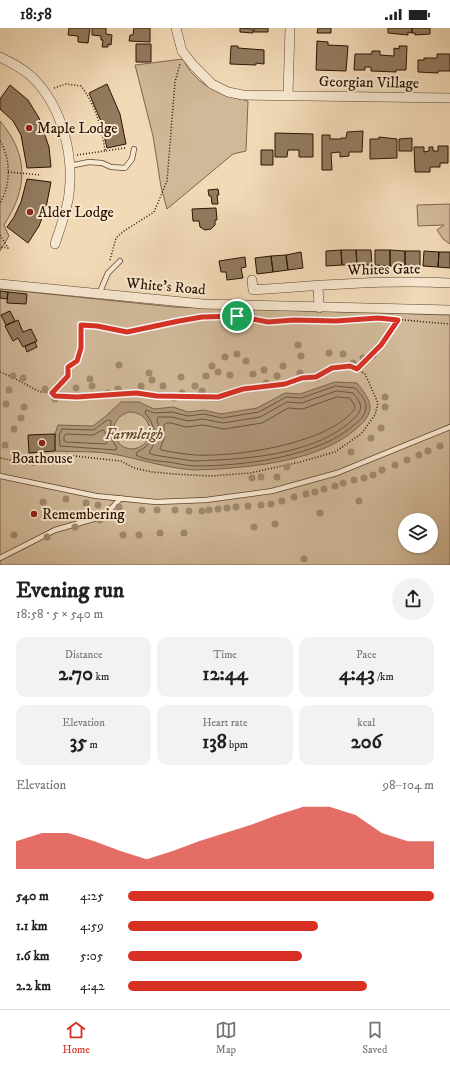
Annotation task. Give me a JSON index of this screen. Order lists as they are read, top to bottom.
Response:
{
  "streets": {
    "street": ["Georgian Village", "Whites Gate", "White's Road"]
  },
  "parks": ["Farmleigh"],
  "places": [
    "Maple Lodge",
    "Alder Lodge",
    "Boathouse",
    "Remembering"
  ],
  "page": {
    "status": "18:58",
    "heading": ["Evening run", "18:58 · 5 × 540 m"],
    "stats": [
      ["Distance", "2.70 km"],
      ["Time", "12:44"],
      ["Pace", "4:43 /km"],
      ["Elevation", "35 m"],
      ["Heart rate", "138 bpm"],
      ["kcal", "206"]
    ],
    "chart": ["Elevation", "98–104 m"],
    "list": [
      {
        "name": "540 m",
        "note": "4:25"
      },
      {
        "name": "1.1 km",
        "note": "4:59"
      },
      {
        "name": "1.6 km",
        "note": "5:05"
      },
      {
        "name": "2.2 km",
        "note": "4:42"
      }
    ],
    "tabs": ["Home", "Map", "Saved"]
  }
}
